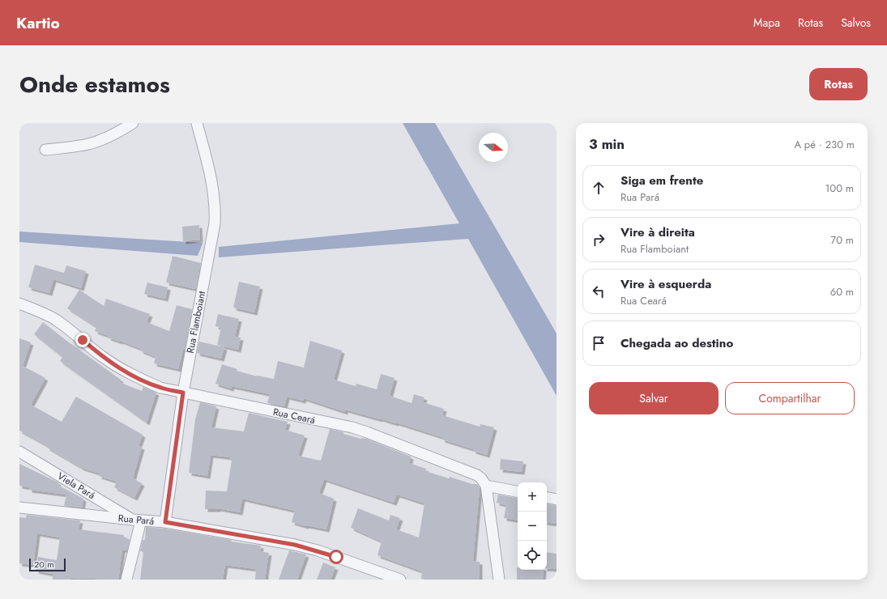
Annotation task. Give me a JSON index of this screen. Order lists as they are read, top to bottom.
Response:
{
  "streets": {
    "street": [
      "Rua Flamboiant",
      "Rua Ceará",
      "Viela Pará",
      "Rua Pará"
    ]
  },
  "crossings": [
    ["Rua Flamboiant", "Rua Ceará"],
    ["Rua Flamboiant", "Rua Pará"],
    ["Viela Pará", "Rua Pará"]
  ],
  "scale_bar": "20 m",
  "north": "right",
  "page": {
    "header": "Kartio",
    "nav": ["Mapa", "Rotas", "Salvos"],
    "title": "Onde estamos",
    "buttons": [
      "Rotas",
      ["Salvar", "Compartilhar"]
    ],
    "heading": ["3 min", "A pé · 230 m"],
    "list": [
      ["Siga em frente", "Rua Pará", "100 m"],
      ["Vire à direita", "Rua Flamboiant", "70 m"],
      ["Vire à esquerda", "Rua Ceará", "60 m"],
      "Chegada ao destino"
    ],
    "map_buttons": ["+", "−"],
    "scale": "20 m"
  }
}
